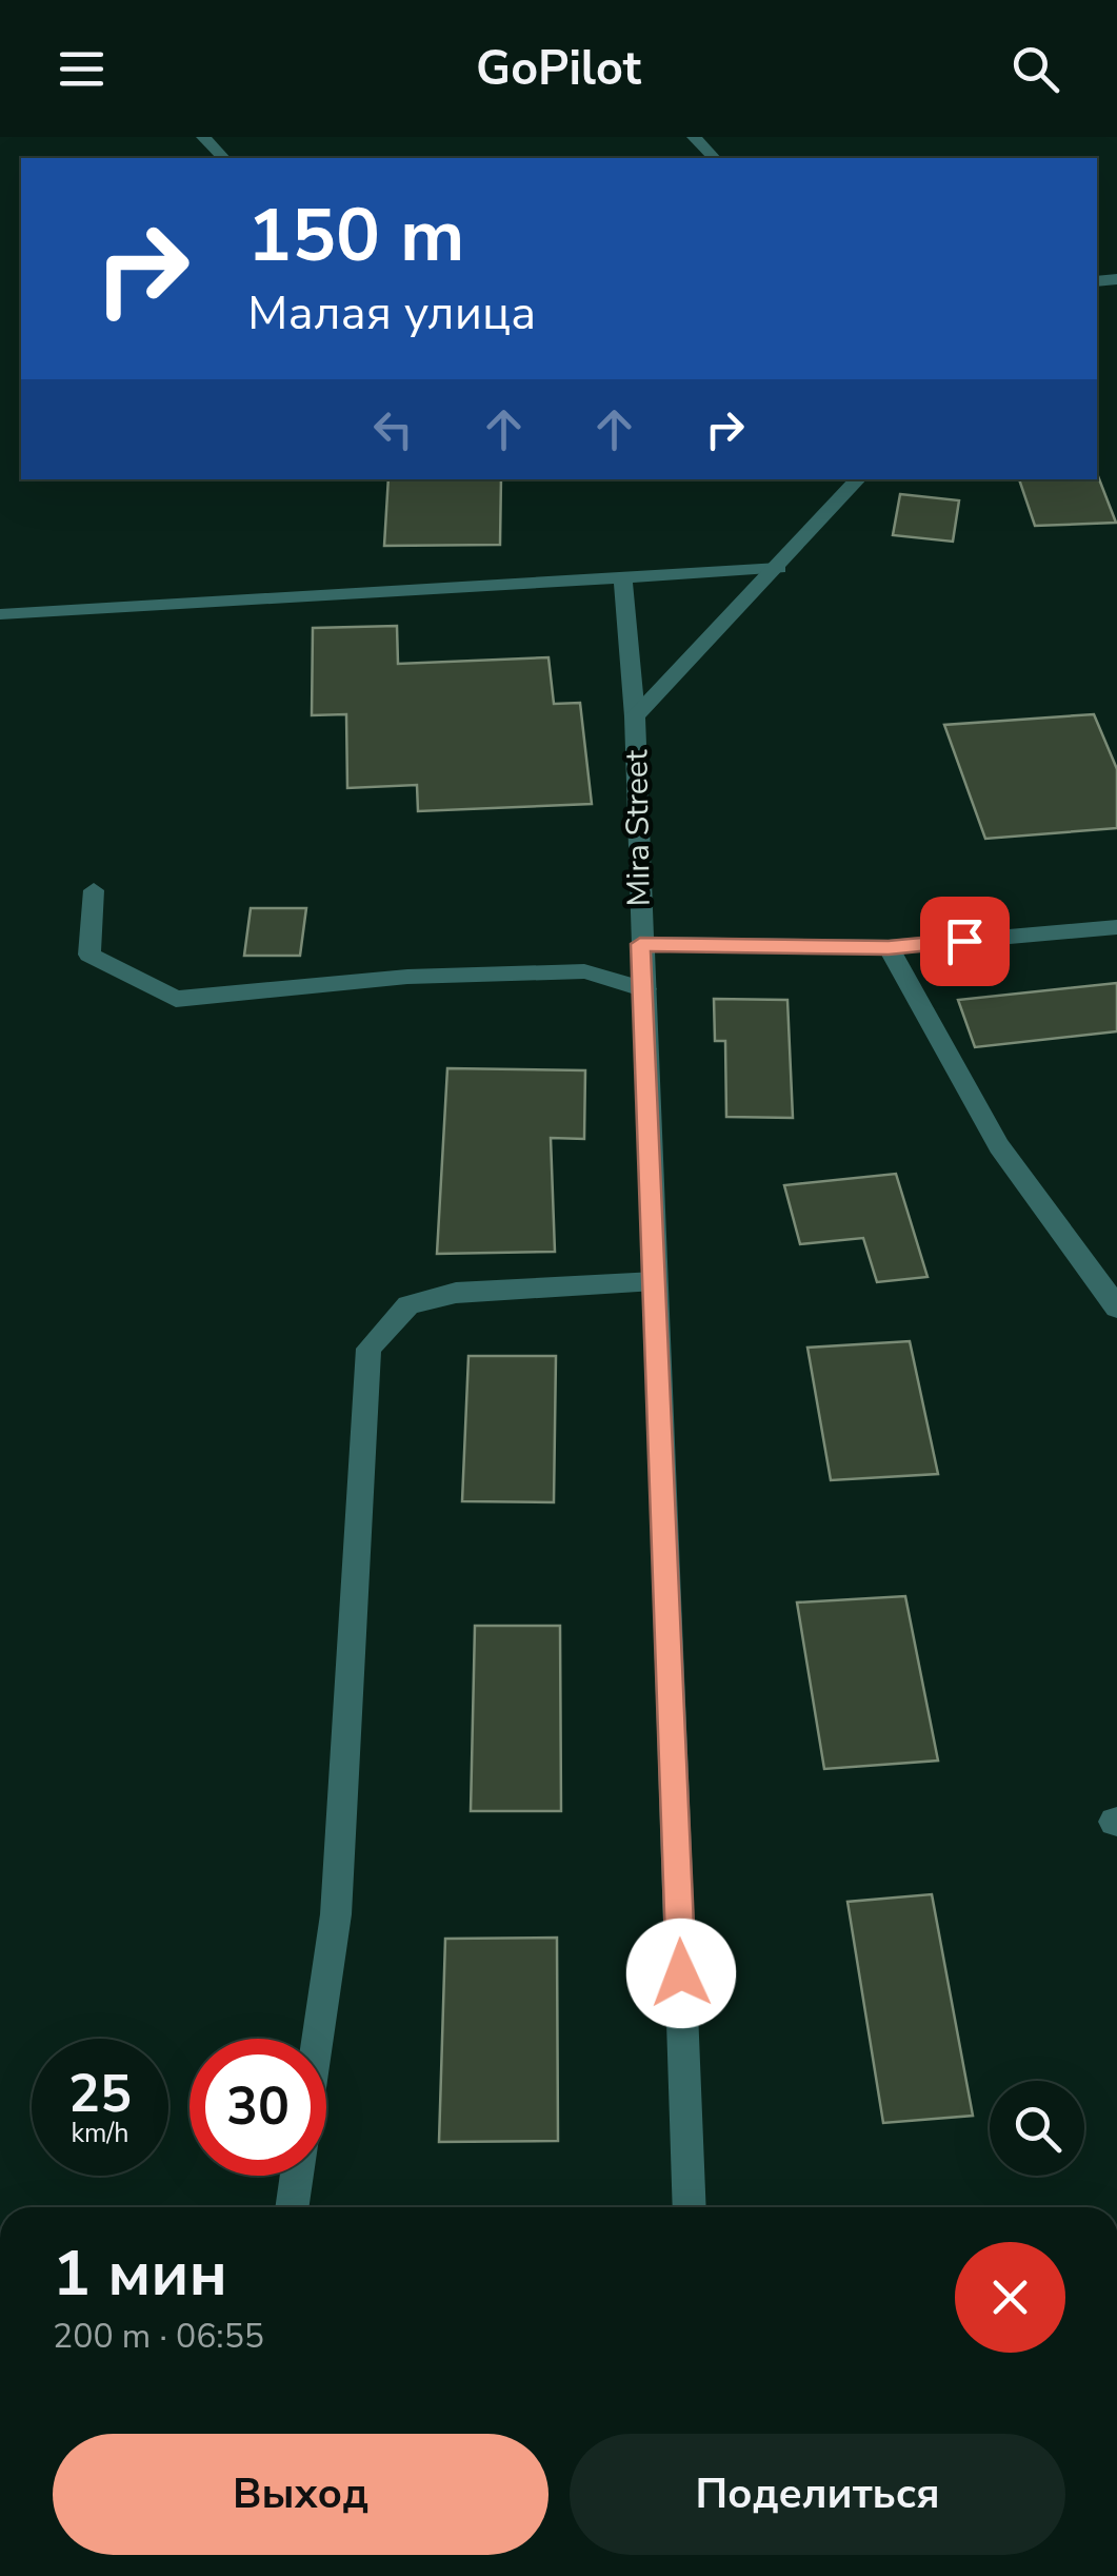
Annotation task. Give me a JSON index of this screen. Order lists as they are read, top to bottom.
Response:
{
  "streets": {
    "street": ["Mira Street"]
  },
  "page": {
    "header": "GoPilot",
    "turn": ["150 m", "Малая улица"],
    "speed": "25 km/h",
    "limit": "30",
    "heading": ["1 мин", "200 m · 06:55"],
    "buttons": ["Выход", "Поделиться"]
  }
}
